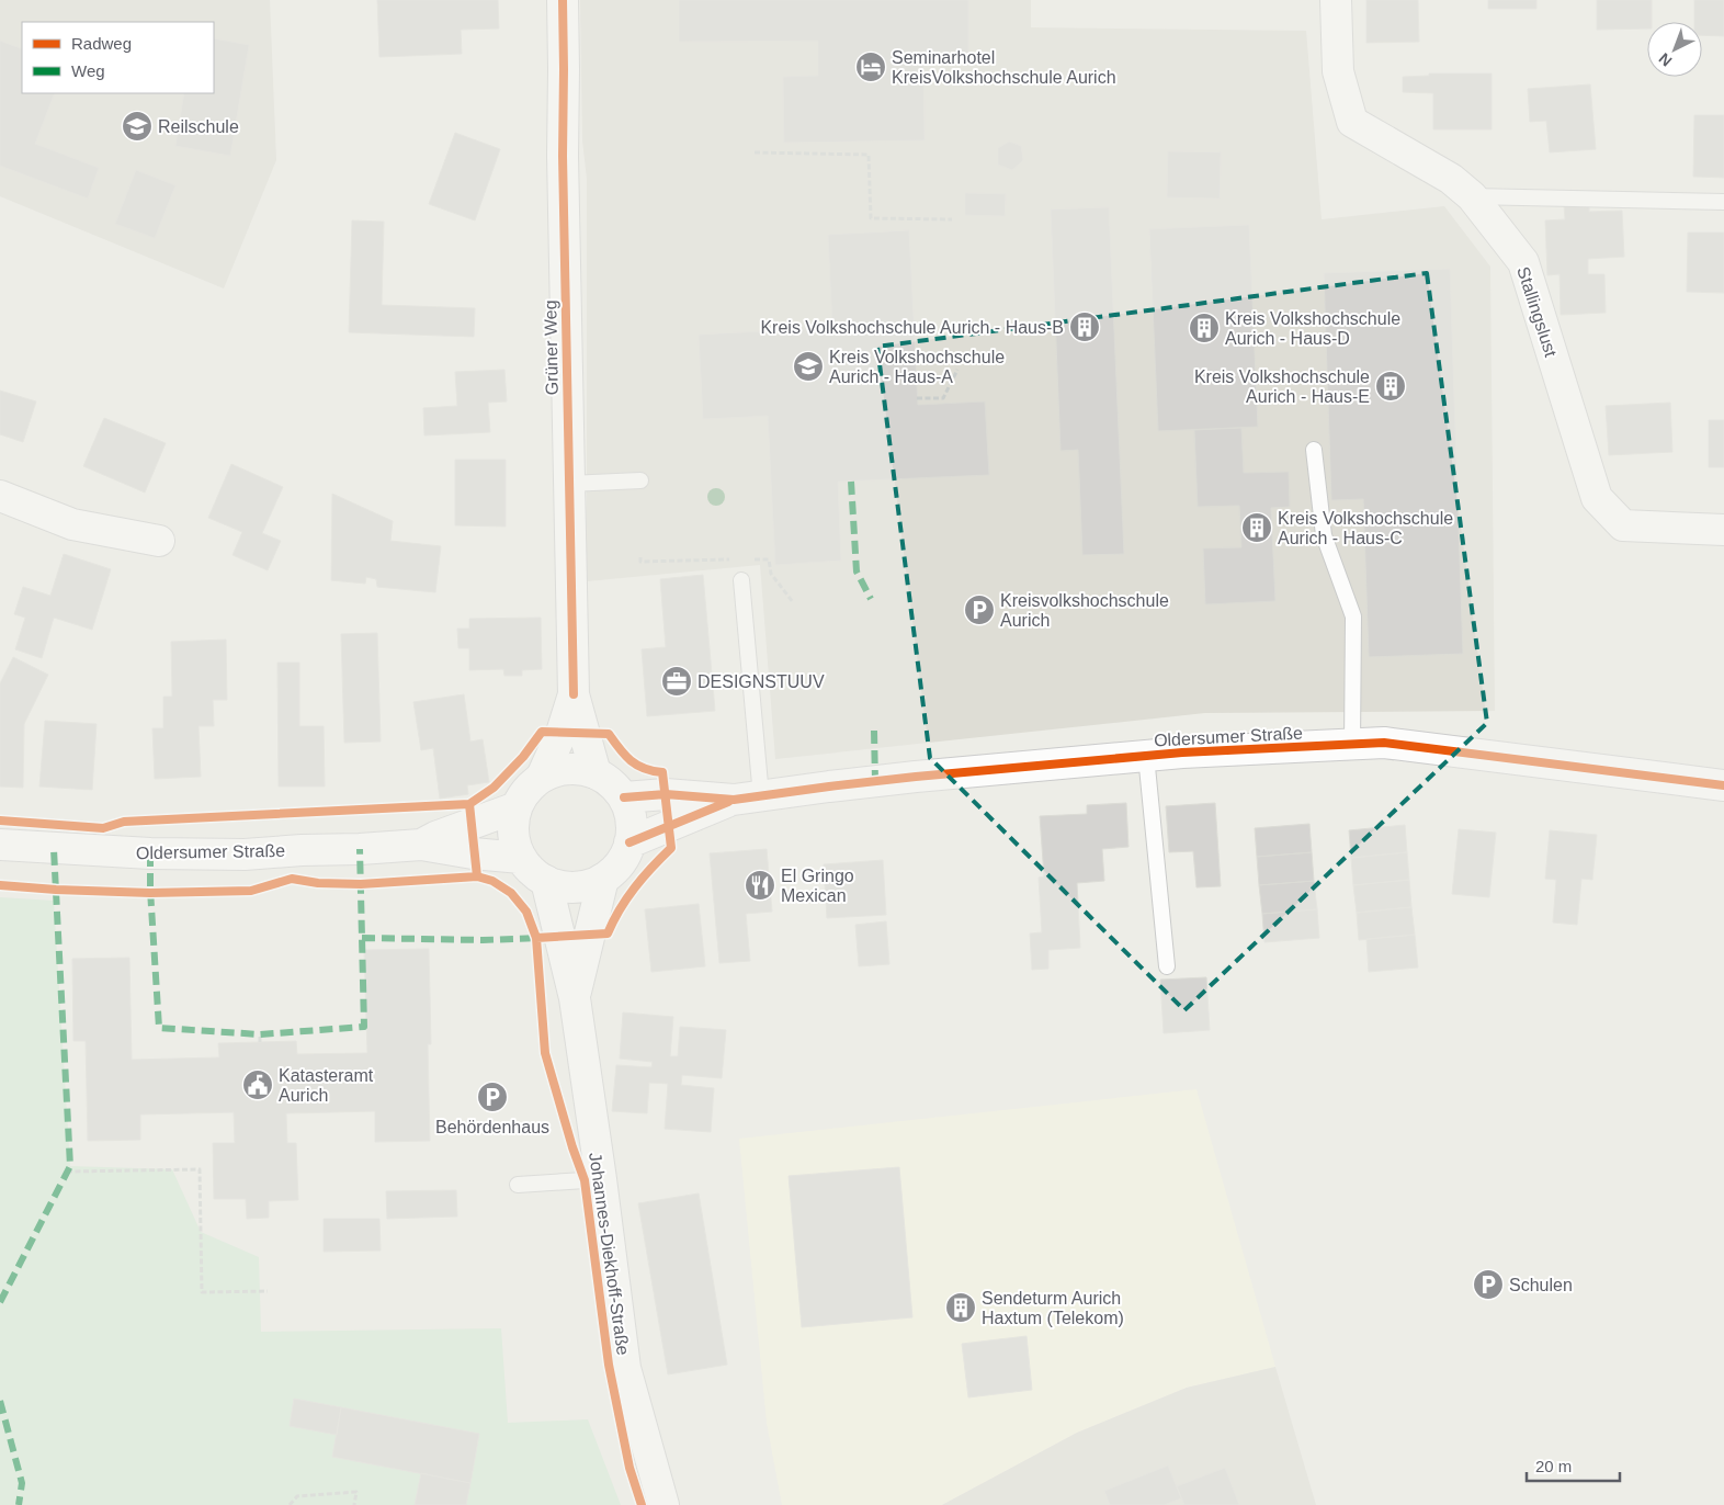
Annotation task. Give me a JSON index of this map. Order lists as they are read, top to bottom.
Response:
{
  "streets": {
    "street": [
      "Stallingslust",
      "Grüner Weg",
      "Oldersumer Straße",
      "Johannes-Diekhoff-Straße"
    ]
  },
  "crossings": [
    ["Grüner Weg", "Oldersumer Straße"],
    ["Grüner Weg", "Johannes-Diekhoff-Straße"],
    ["Oldersumer Straße", "Johannes-Diekhoff-Straße"]
  ],
  "places": {
    "hotel": ["Seminarhotel KreisVolkshochschule Aurich"],
    "school or university": ["Reilschule", "Kreis Volkshochschule Aurich - Haus-A"],
    "building": [
      "Kreis Volkshochschule Aurich - Haus-B",
      "Kreis Volkshochschule Aurich - Haus-D",
      "Kreis Volkshochschule Aurich - Haus-E",
      "Kreis Volkshochschule Aurich - Haus-C",
      "Sendeturm Aurich Haxtum (Telekom)"
    ],
    "parking": ["Kreisvolkshochschule Aurich", "Behördenhaus", "Schulen"],
    "office": ["DESIGNSTUUV"],
    "restaurant": ["El Gringo Mexican"],
    "public building": ["Katasteramt Aurich"]
  },
  "legend": ["Radweg", "Weg"],
  "scale_bar": "20 m",
  "north": "bottom left"
}
